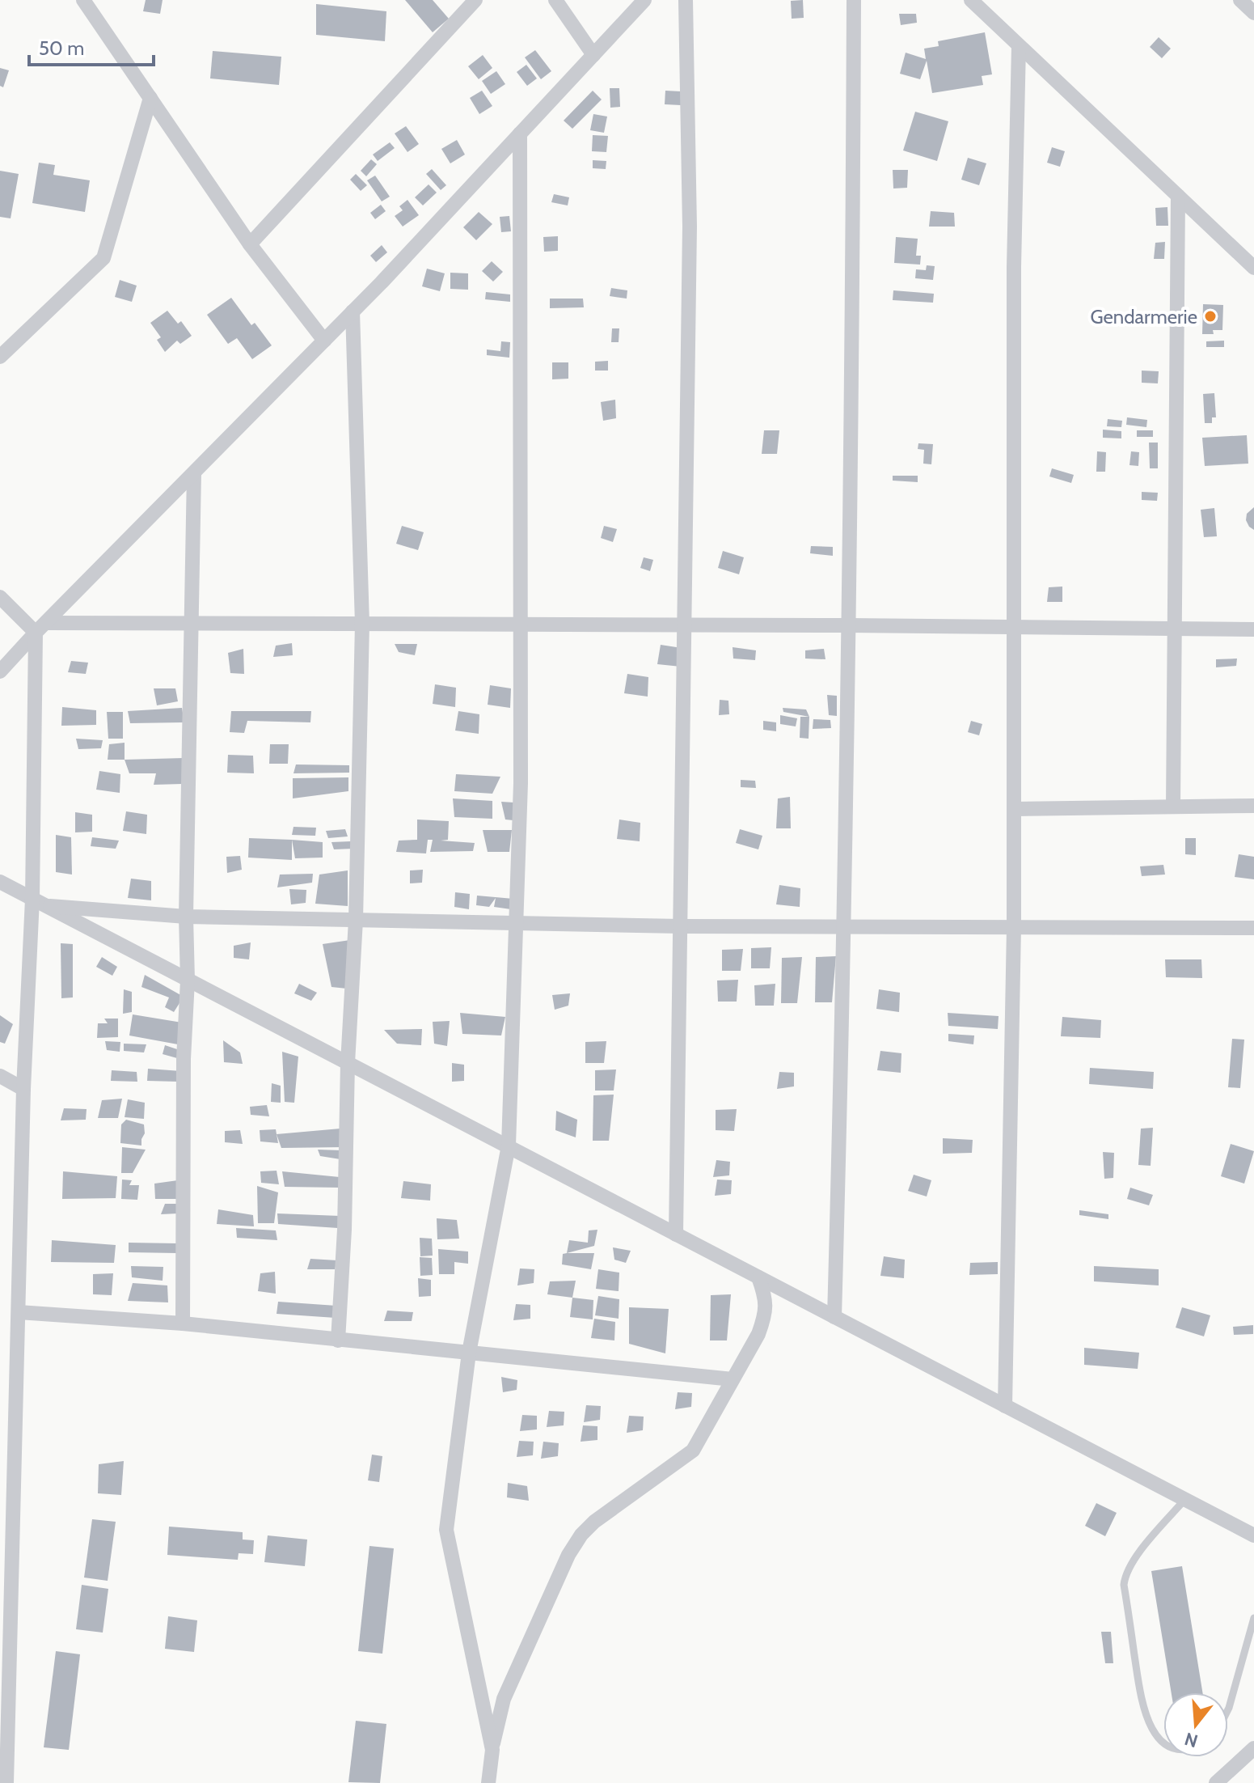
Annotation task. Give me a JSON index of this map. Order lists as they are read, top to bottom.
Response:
{
  "places": ["Gendarmerie"],
  "scale_bar": "50 m",
  "north": "bottom"
}
